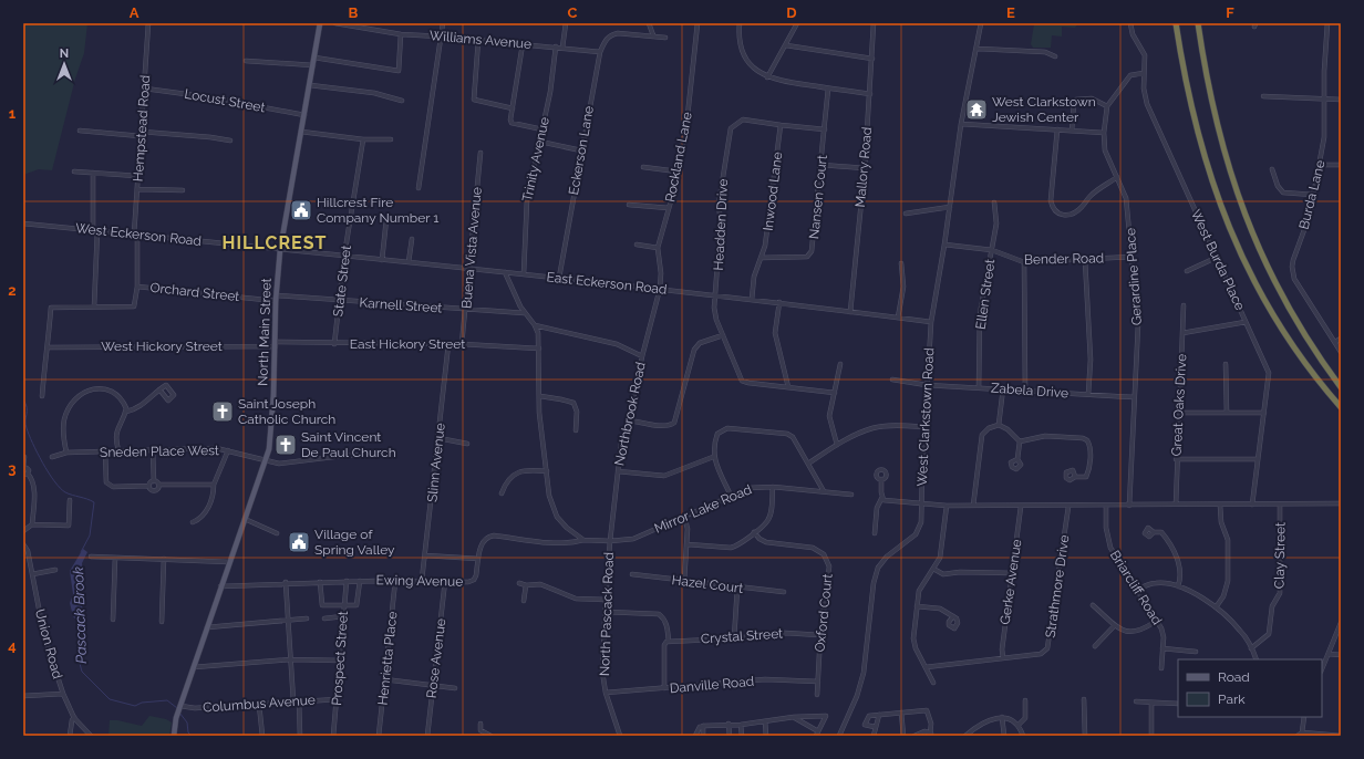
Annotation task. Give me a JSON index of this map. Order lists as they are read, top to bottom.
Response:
{
  "streets": {
    "main road": ["North Main Street"],
    "street": [
      "Williams Avenue",
      "Locust Street",
      "Hempstead Road",
      "Eckerson Lane",
      "Rockland Lane",
      "Trinity Avenue",
      "Mallory Road",
      "Inwood Lane",
      "Burda Lane",
      "Nansen Court",
      "Headden Drive",
      "West Eckerson Road",
      "Buena Vista Avenue",
      "Bender Road",
      "West Burda Place",
      "Gerardine Place",
      "State Street",
      "East Eckerson Road",
      "Orchard Street",
      "Ellen Street",
      "Karnell Street",
      "East Hickory Street",
      "West Hickory Street",
      "Zabela Drive",
      "Great Oaks Drive",
      "Northbrook Road",
      "West Clarkstown Road",
      "Sneden Place West",
      "Slinn Avenue",
      "Mirror Lake Road",
      "Clay Street",
      "Ewing Avenue",
      "Gerke Avenue",
      "Hazel Court",
      "Strathmore Drive",
      "Briarcliff Road",
      "Oxford Court",
      "North Pascack Road",
      "Crystal Street",
      "Union Road",
      "Prospect Street",
      "Henrietta Place",
      "Rose Avenue",
      "Danville Road",
      "Columbus Avenue"
    ]
  },
  "crossings": [
    ["Williams Avenue", "Eckerson Lane"],
    ["Williams Avenue", "Trinity Avenue"],
    ["Locust Street", "Hempstead Road"],
    ["Locust Street", "North Main Street"],
    ["Hempstead Road", "West Eckerson Road"],
    ["Hempstead Road", "Orchard Street"],
    ["Eckerson Lane", "East Eckerson Road"],
    ["Rockland Lane", "East Eckerson Road"],
    ["Rockland Lane", "Northbrook Road"],
    ["Trinity Avenue", "East Eckerson Road"],
    ["Mallory Road", "East Eckerson Road"],
    ["Inwood Lane", "Nansen Court"],
    ["Inwood Lane", "Headden Drive"],
    ["Inwood Lane", "East Eckerson Road"],
    ["Headden Drive", "East Eckerson Road"],
    ["West Eckerson Road", "East Eckerson Road"],
    ["West Eckerson Road", "North Main Street"],
    ["Buena Vista Avenue", "East Eckerson Road"],
    ["Buena Vista Avenue", "Karnell Street"],
    ["Buena Vista Avenue", "East Hickory Street"],
    ["Bender Road", "Gerardine Place"],
    ["Bender Road", "Ellen Street"],
    ["Bender Road", "West Clarkstown Road"],
    ["West Burda Place", "Gerardine Place"],
    ["West Burda Place", "West Clarkstown Road"],
    ["Gerardine Place", "Zabela Drive"],
    ["Gerardine Place", "West Clarkstown Road"],
    ["State Street", "East Eckerson Road"],
    ["State Street", "Karnell Street"],
    ["State Street", "East Hickory Street"],
    ["East Eckerson Road", "North Main Street"],
    ["East Eckerson Road", "Northbrook Road"],
    ["East Eckerson Road", "West Clarkstown Road"],
    ["Orchard Street", "Karnell Street"],
    ["Orchard Street", "North Main Street"],
    ["Orchard Street", "West Hickory Street"],
    ["Ellen Street", "Zabela Drive"],
    ["Karnell Street", "North Main Street"],
    ["North Main Street", "East Hickory Street"],
    ["North Main Street", "West Hickory Street"],
    ["North Main Street", "Sneden Place West"],
    ["North Main Street", "Ewing Avenue"],
    ["North Main Street", "Columbus Avenue"],
    ["East Hickory Street", "West Hickory Street"],
    ["East Hickory Street", "Slinn Avenue"],
    ["Zabela Drive", "West Clarkstown Road"],
    ["Great Oaks Drive", "West Clarkstown Road"],
    ["Northbrook Road", "Mirror Lake Road"],
    ["Northbrook Road", "North Pascack Road"],
    ["West Clarkstown Road", "Clay Street"],
    ["West Clarkstown Road", "Gerke Avenue"],
    ["West Clarkstown Road", "Strathmore Drive"],
    ["West Clarkstown Road", "Briarcliff Road"],
    ["Slinn Avenue", "Ewing Avenue"],
    ["Mirror Lake Road", "North Pascack Road"],
    ["Ewing Avenue", "North Pascack Road"],
    ["Ewing Avenue", "Prospect Street"],
    ["Ewing Avenue", "Henrietta Place"],
    ["Ewing Avenue", "Rose Avenue"],
    ["Gerke Avenue", "Strathmore Drive"],
    ["Oxford Court", "Crystal Street"],
    ["Oxford Court", "Danville Road"],
    ["North Pascack Road", "Danville Road"],
    ["Prospect Street", "Columbus Avenue"]
  ],
  "districts": ["HILLCREST"],
  "water": ["Pascack Brook"],
  "places": {
    "temple": ["West Clarkstown Jewish Center"],
    "public building": ["Hillcrest Fire Company Number 1", "Village of Spring Valley"],
    "church": ["Saint Joseph Catholic Church", "Saint Vincent De Paul Church"]
  },
  "legend": ["Road", "Park"],
  "north": "top",
  "grid": {
    "columns": [
      "A",
      "B",
      "C",
      "D",
      "E",
      "F"
    ],
    "rows": [
      "1",
      "2",
      "3",
      "4"
    ]
  }
}
